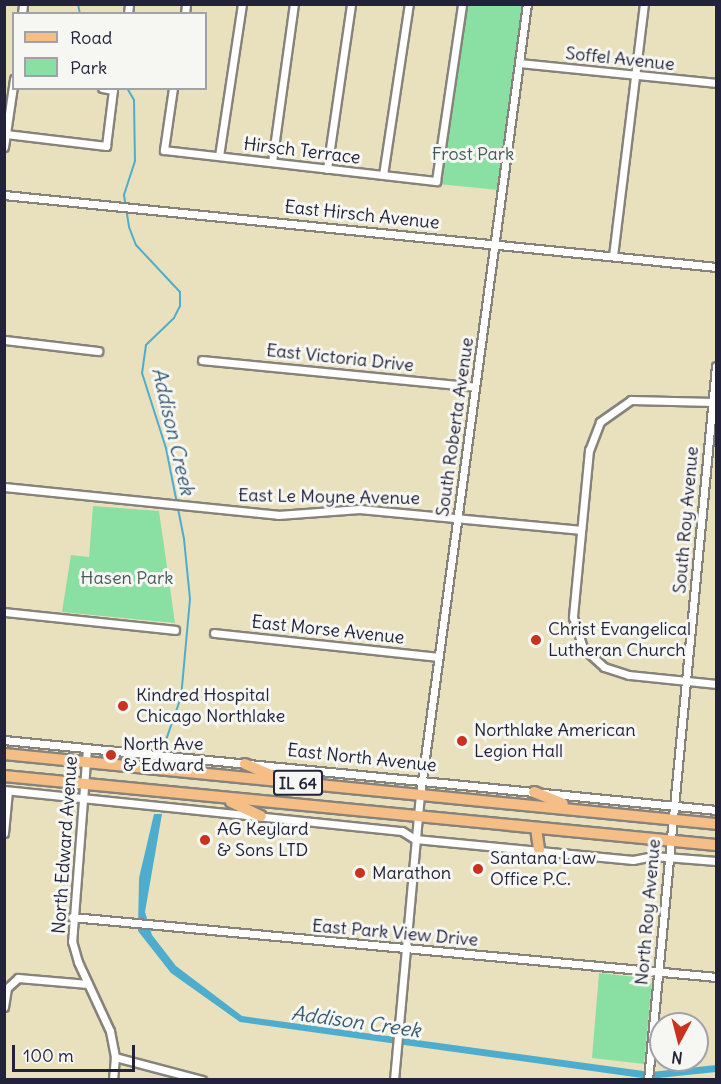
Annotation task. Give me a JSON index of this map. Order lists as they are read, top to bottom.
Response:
{
  "streets": {
    "main road": ["East North Avenue", "IL 64"],
    "street": [
      "Soffel Avenue",
      "Hirsch Terrace",
      "East Hirsch Avenue",
      "East Victoria Drive",
      "South Roberta Avenue",
      "East Le Moyne Avenue",
      "South Roy Avenue",
      "East Morse Avenue",
      "North Edward Avenue",
      "North Roy Avenue",
      "East Park View Drive"
    ]
  },
  "crossings": [
    ["Soffel Avenue", "South Roberta Avenue"],
    ["East Hirsch Avenue", "South Roberta Avenue"],
    ["East Victoria Drive", "South Roberta Avenue"],
    ["South Roberta Avenue", "East Le Moyne Avenue"],
    ["South Roberta Avenue", "East Morse Avenue"],
    ["South Roberta Avenue", "East North Avenue"],
    ["South Roberta Avenue", "IL 64"],
    ["South Roberta Avenue", "East Park View Drive"],
    ["South Roy Avenue", "East North Avenue"],
    ["South Roy Avenue", "North Roy Avenue"],
    ["East North Avenue", "North Edward Avenue"],
    ["East North Avenue", "North Roy Avenue"],
    ["IL 64", "North Edward Avenue"],
    ["IL 64", "North Roy Avenue"],
    ["North Edward Avenue", "East Park View Drive"],
    ["North Roy Avenue", "East Park View Drive"]
  ],
  "water": ["Addison Creek"],
  "parks": ["Frost Park", "Hasen Park"],
  "places": [
    "Christ Evangelical Lutheran Church",
    "Kindred Hospital Chicago Northlake",
    "Northlake American Legion Hall",
    "North Ave & Edward",
    "AG Keylard & Sons LTD",
    "Santana Law Office P.C.",
    "Marathon"
  ],
  "legend": ["Road", "Park"],
  "scale_bar": "100 m",
  "north": "bottom"
}
